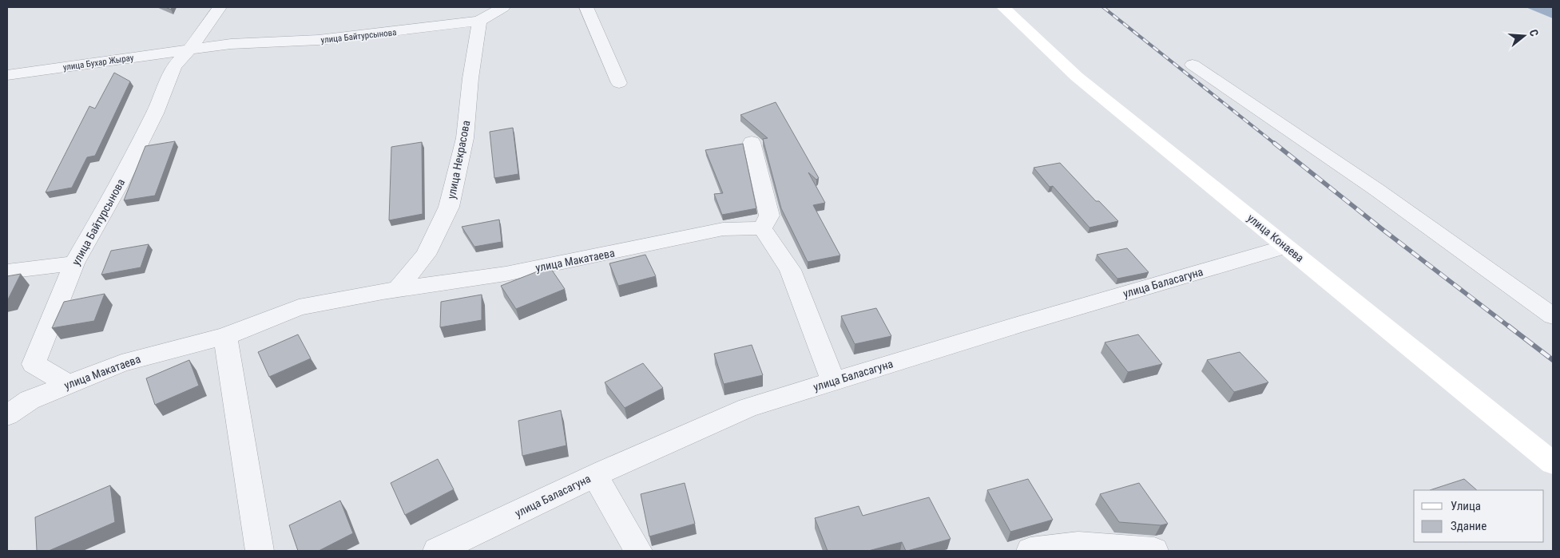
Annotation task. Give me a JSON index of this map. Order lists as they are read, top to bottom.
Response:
{
  "streets": {
    "street": [
      "улица Байтурсынова",
      "улица Бухар Жырау",
      "улица Некрасова",
      "улица Конаева",
      "улица Макатаева",
      "улица Баласагуна"
    ]
  },
  "crossings": [
    ["улица Байтурсынова", "улица Бухар Жырау"],
    ["улица Байтурсынова", "улица Некрасова"],
    ["улица Байтурсынова", "улица Макатаева"],
    ["улица Некрасова", "улица Макатаева"],
    ["улица Конаева", "улица Баласагуна"]
  ],
  "legend": ["Улица", "Здание"],
  "north": "right"
}
